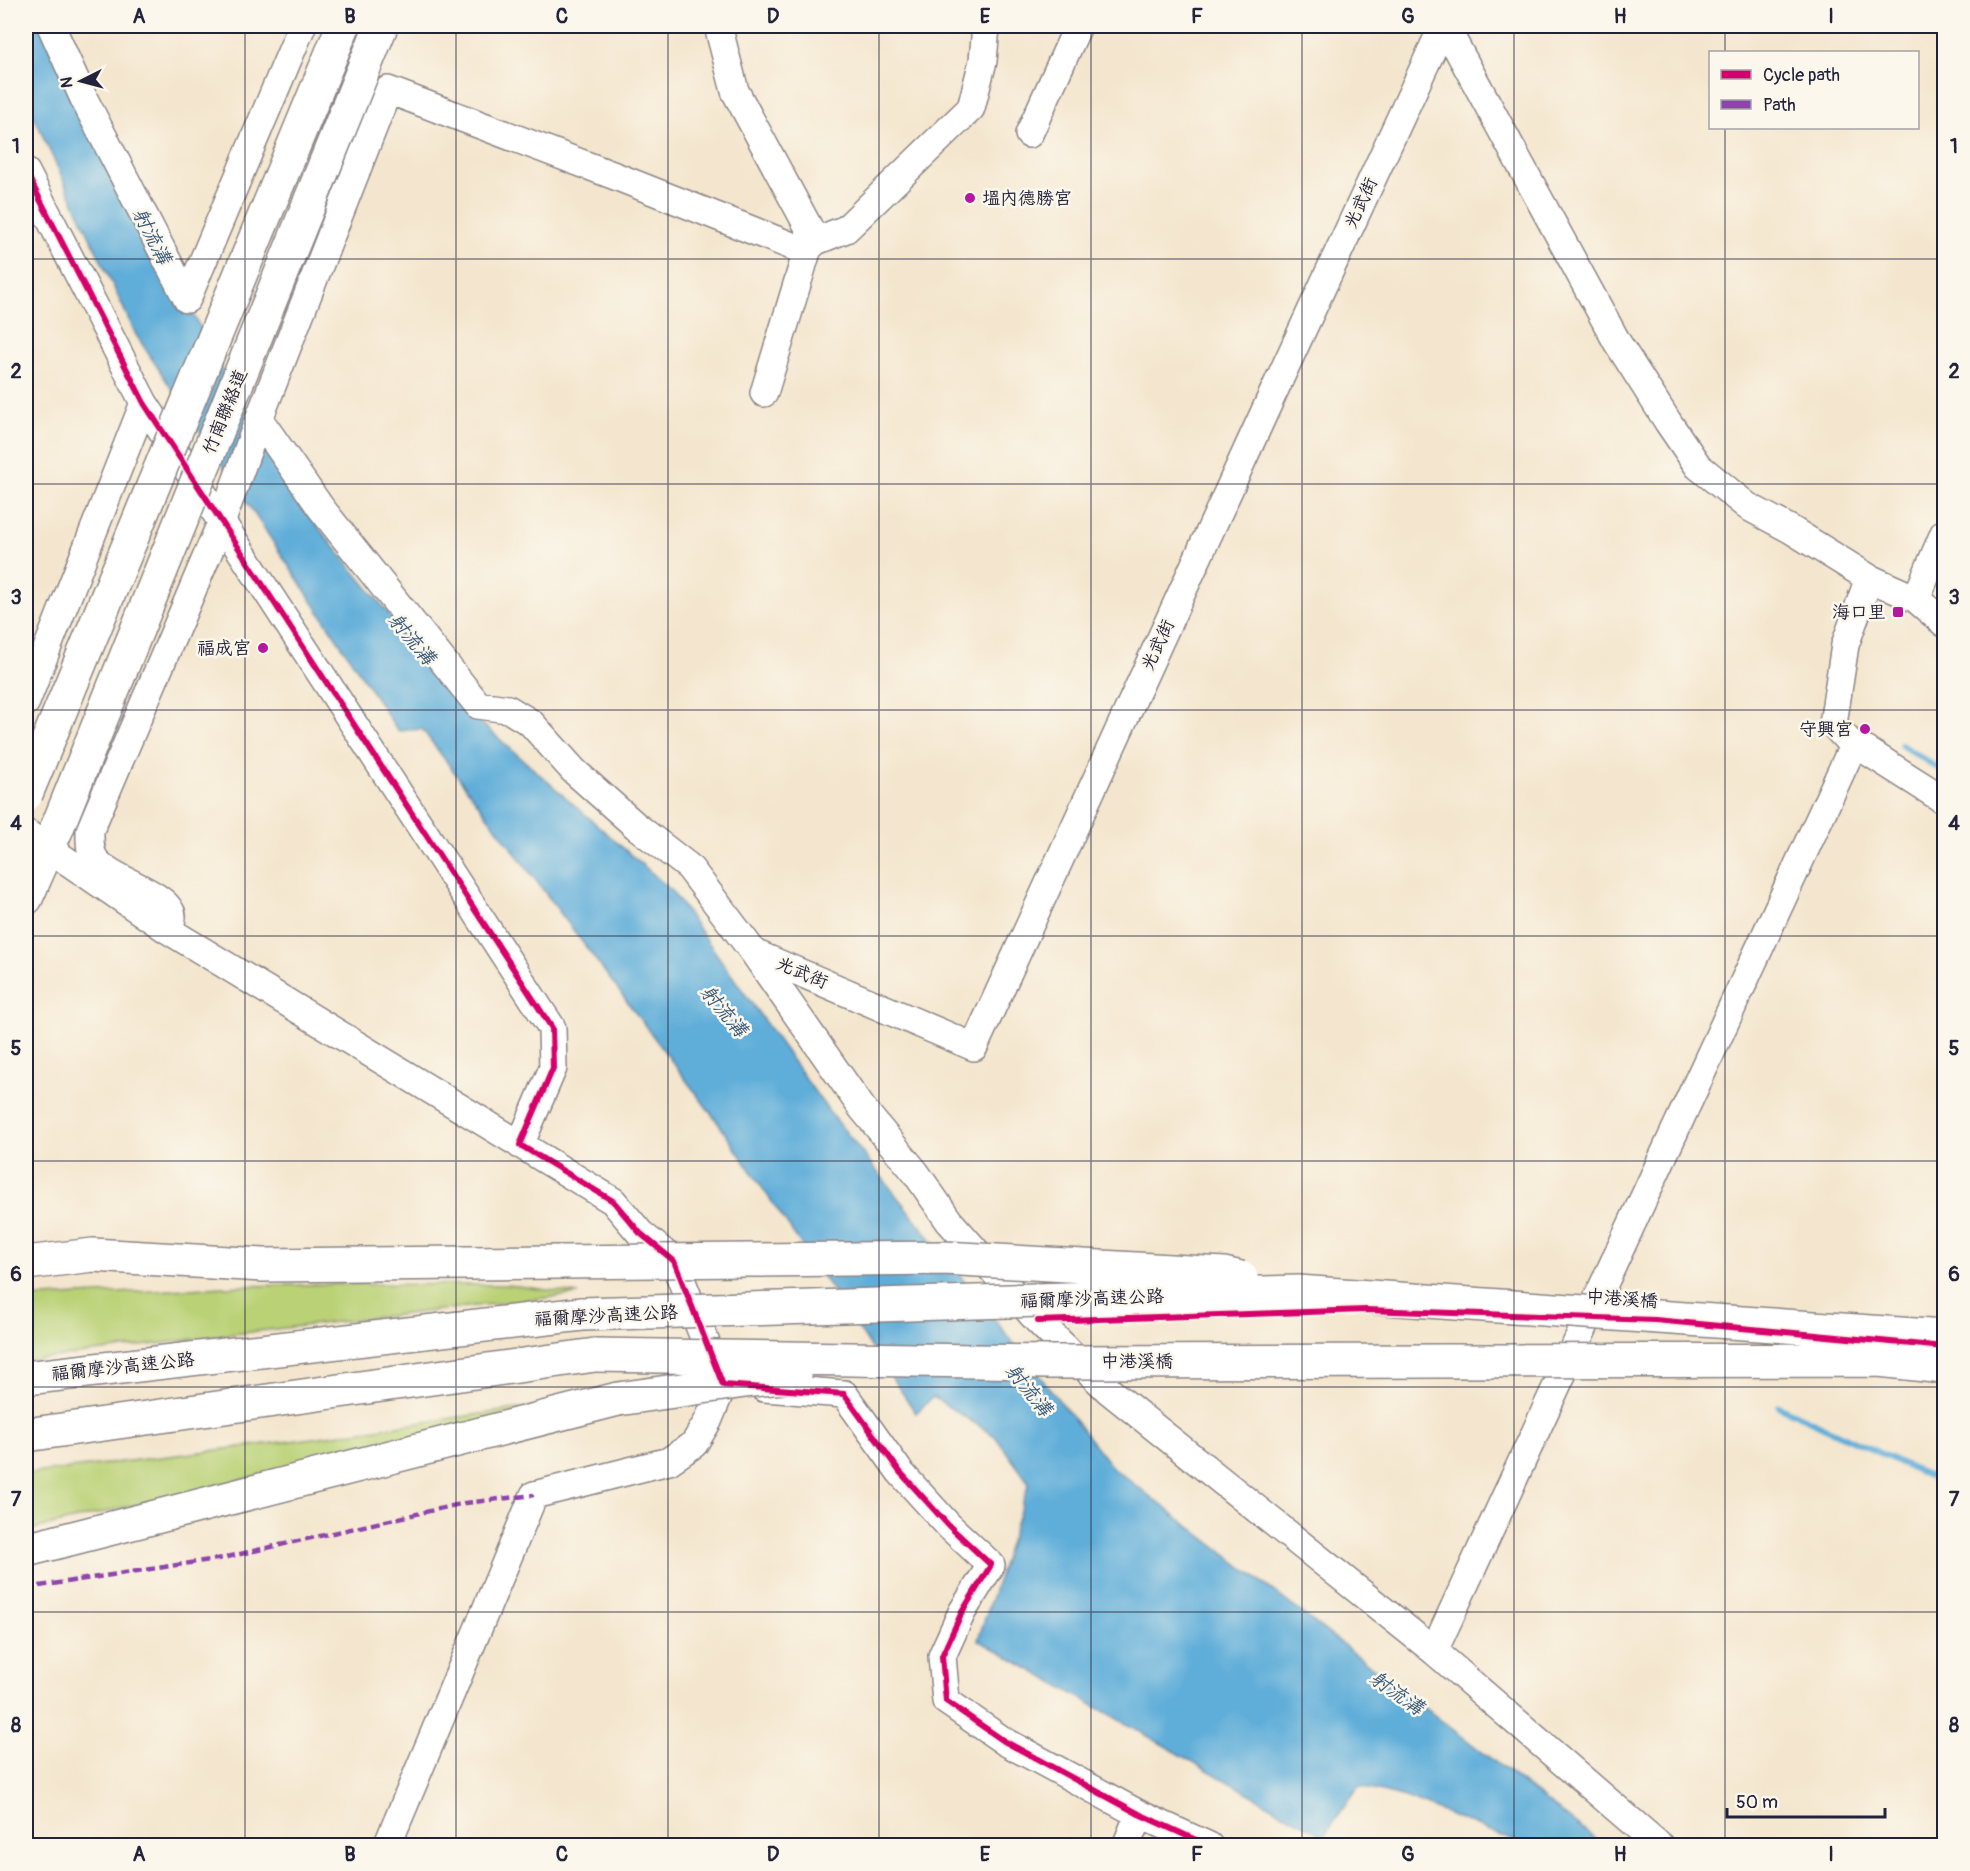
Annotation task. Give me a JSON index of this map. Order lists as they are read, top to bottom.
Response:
{
  "streets": {
    "main road": ["竹南聯絡道", "福爾摩沙高速公路", "中港溪橋"],
    "street": ["光武街"]
  },
  "crossings": [
    ["福爾摩沙高速公路", "中港溪橋"]
  ],
  "water": ["射流溝"],
  "places": {
    "other": ["塭內德勝宮", "福成宮", "守興宮"],
    "transit": ["海口里"]
  },
  "legend": ["Cycle path", "Path"],
  "scale_bar": "50 m",
  "north": "left",
  "grid": {
    "columns": [
      "A",
      "B",
      "C",
      "D",
      "E",
      "F",
      "G",
      "H",
      "I"
    ],
    "rows": [
      "1",
      "2",
      "3",
      "4",
      "5",
      "6",
      "7",
      "8"
    ]
  }
}
